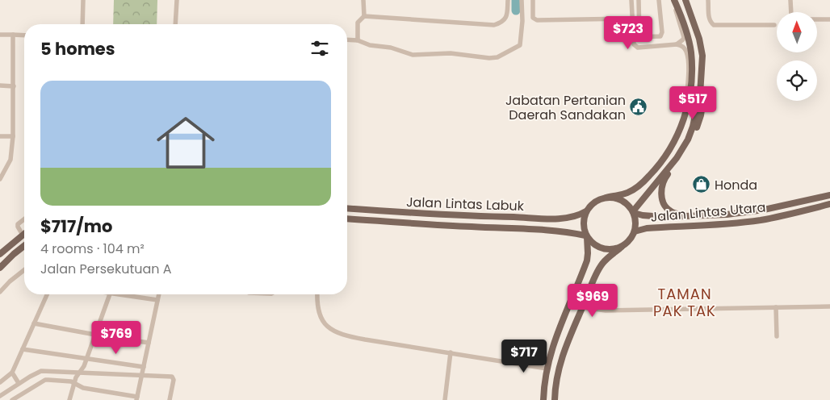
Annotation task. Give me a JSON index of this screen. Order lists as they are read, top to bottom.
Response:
{
  "streets": {
    "main road": ["Jalan Lintas Labuk", "Jalan Lintas Utara"]
  },
  "crossings": [
    ["Jalan Lintas Labuk", "Jalan Lintas Utara"]
  ],
  "districts": ["TAMAN PAK TAK"],
  "places": {
    "public building": ["Jabatan Pertanian Daerah Sandakan"],
    "shop": ["Honda"]
  },
  "north": "top",
  "page": {
    "price": [
      "$723",
      "$517",
      "$969",
      "$769",
      "$717"
    ],
    "heading": "5 homes",
    "list": [
      {
        "name": "$717/mo",
        "note": "4 rooms · 104 m² · Jalan Persekutuan A"
      }
    ]
  }
}
